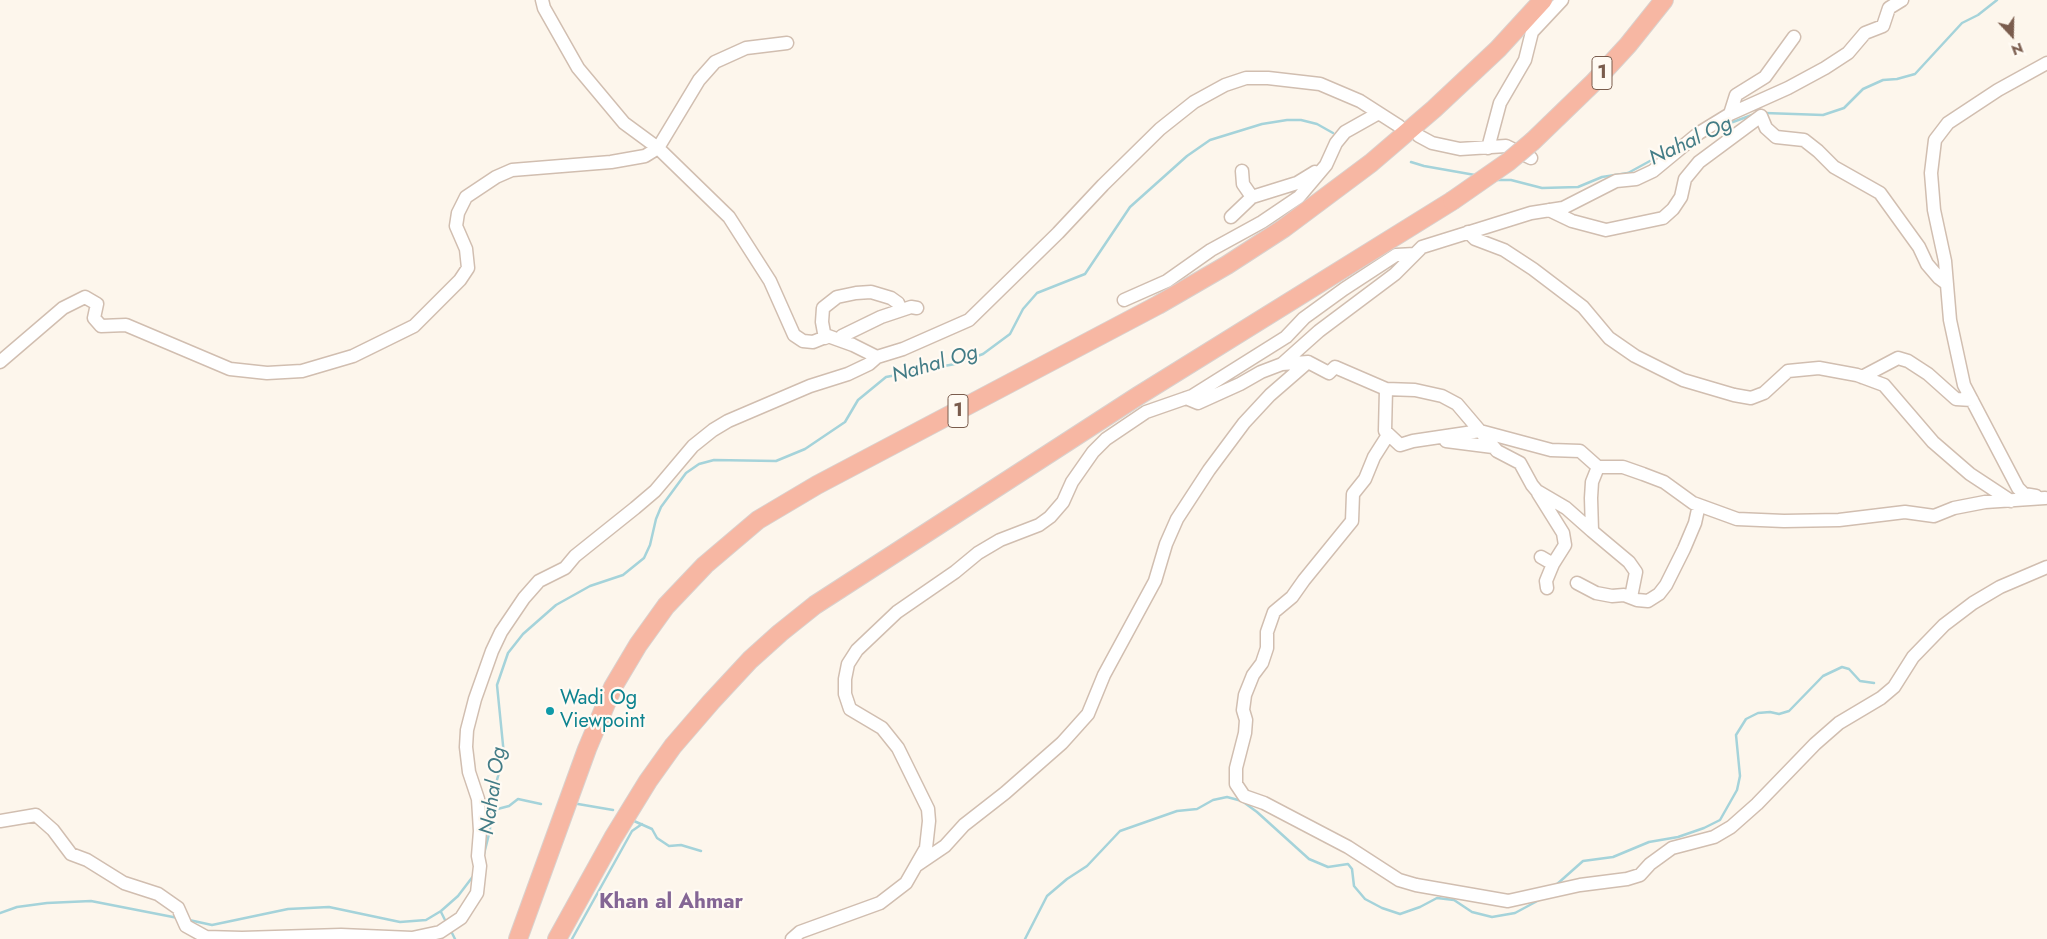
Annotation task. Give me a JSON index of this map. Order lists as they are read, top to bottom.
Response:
{
  "streets": {
    "highway": ["1"]
  },
  "districts": ["Khan al Ahmar"],
  "water": ["Nahal Og"],
  "places": ["Wadi Og Viewpoint"],
  "north": "bottom"
}
